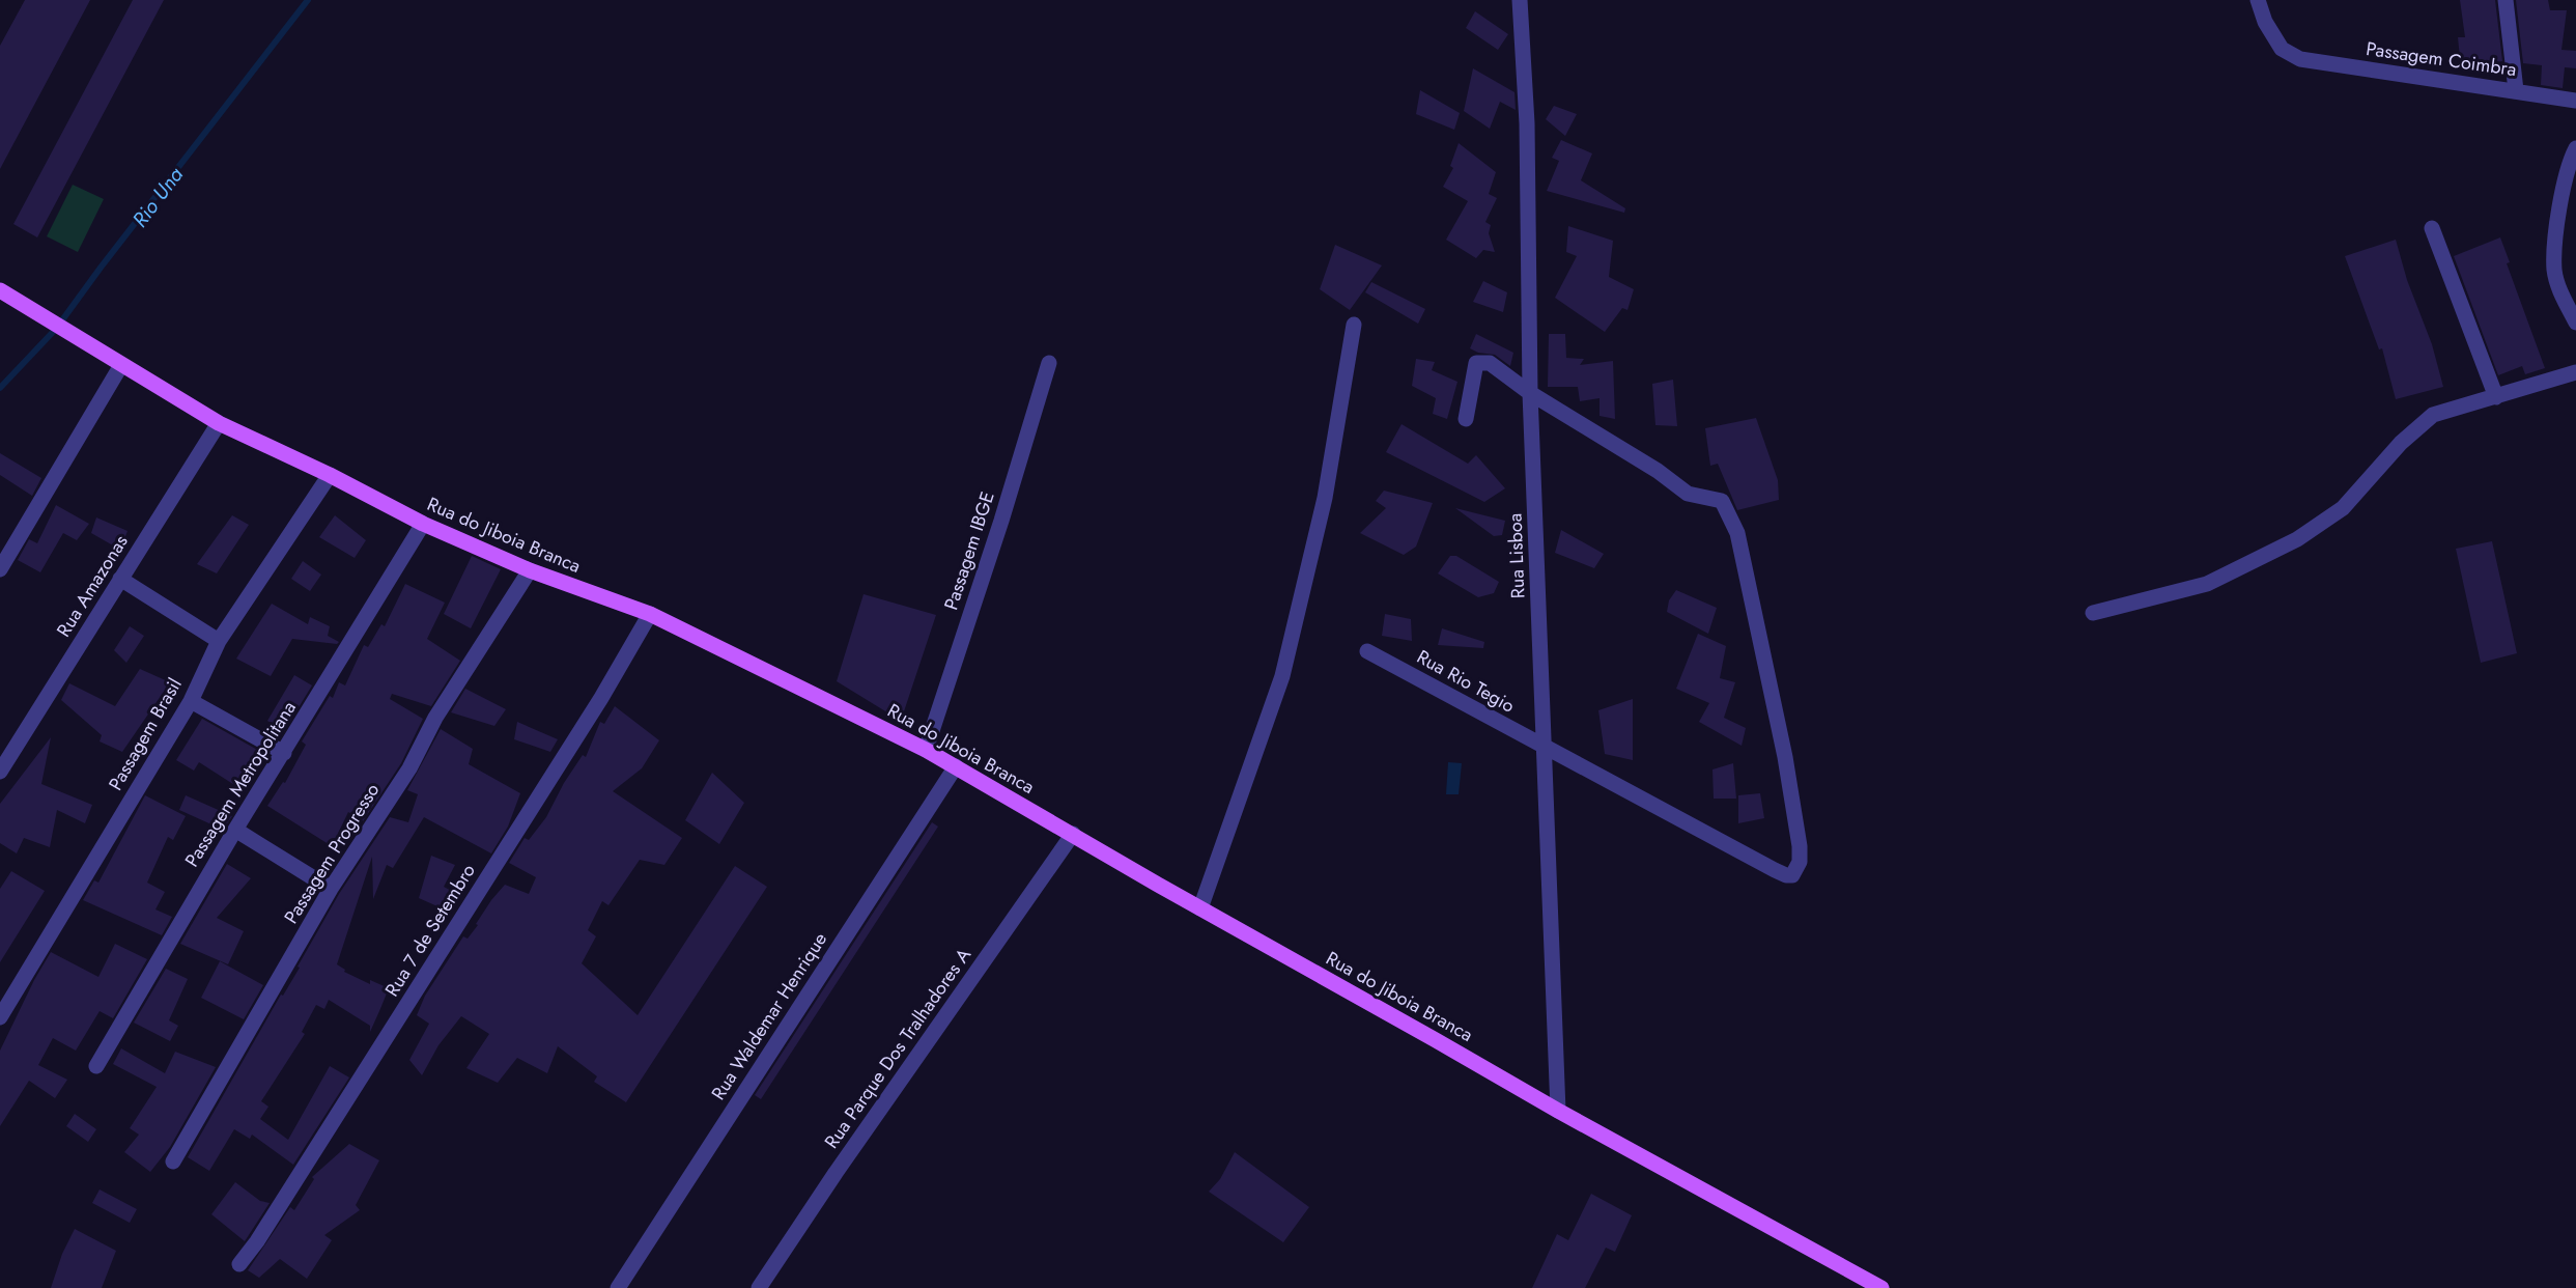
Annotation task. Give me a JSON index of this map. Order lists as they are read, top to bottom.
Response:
{
  "streets": {
    "main road": ["Rua do Jiboia Branca"],
    "street": [
      "Passagem Coimbra",
      "Passagem IBGE",
      "Rua Lisboa",
      "Rua Amazonas",
      "Rua Rio Tegio",
      "Passagem Brasil",
      "Passagem Metropolitana",
      "Passagem Progresso",
      "Rua 7 de Setembro",
      "Rua Waldemar Henrique",
      "Rua Parque Dos Tralhadores A"
    ]
  },
  "crossings": [
    ["Rua do Jiboia Branca", "Passagem IBGE"],
    ["Rua do Jiboia Branca", "Rua Lisboa"],
    ["Rua do Jiboia Branca", "Rua Amazonas"],
    ["Rua do Jiboia Branca", "Passagem Brasil"],
    ["Rua do Jiboia Branca", "Passagem Metropolitana"],
    ["Rua do Jiboia Branca", "Passagem Progresso"],
    ["Rua do Jiboia Branca", "Rua 7 de Setembro"],
    ["Rua do Jiboia Branca", "Rua Waldemar Henrique"],
    ["Rua do Jiboia Branca", "Rua Parque Dos Tralhadores A"],
    ["Rua Lisboa", "Rua Rio Tegio"]
  ],
  "water": ["Rio Una"]
}
